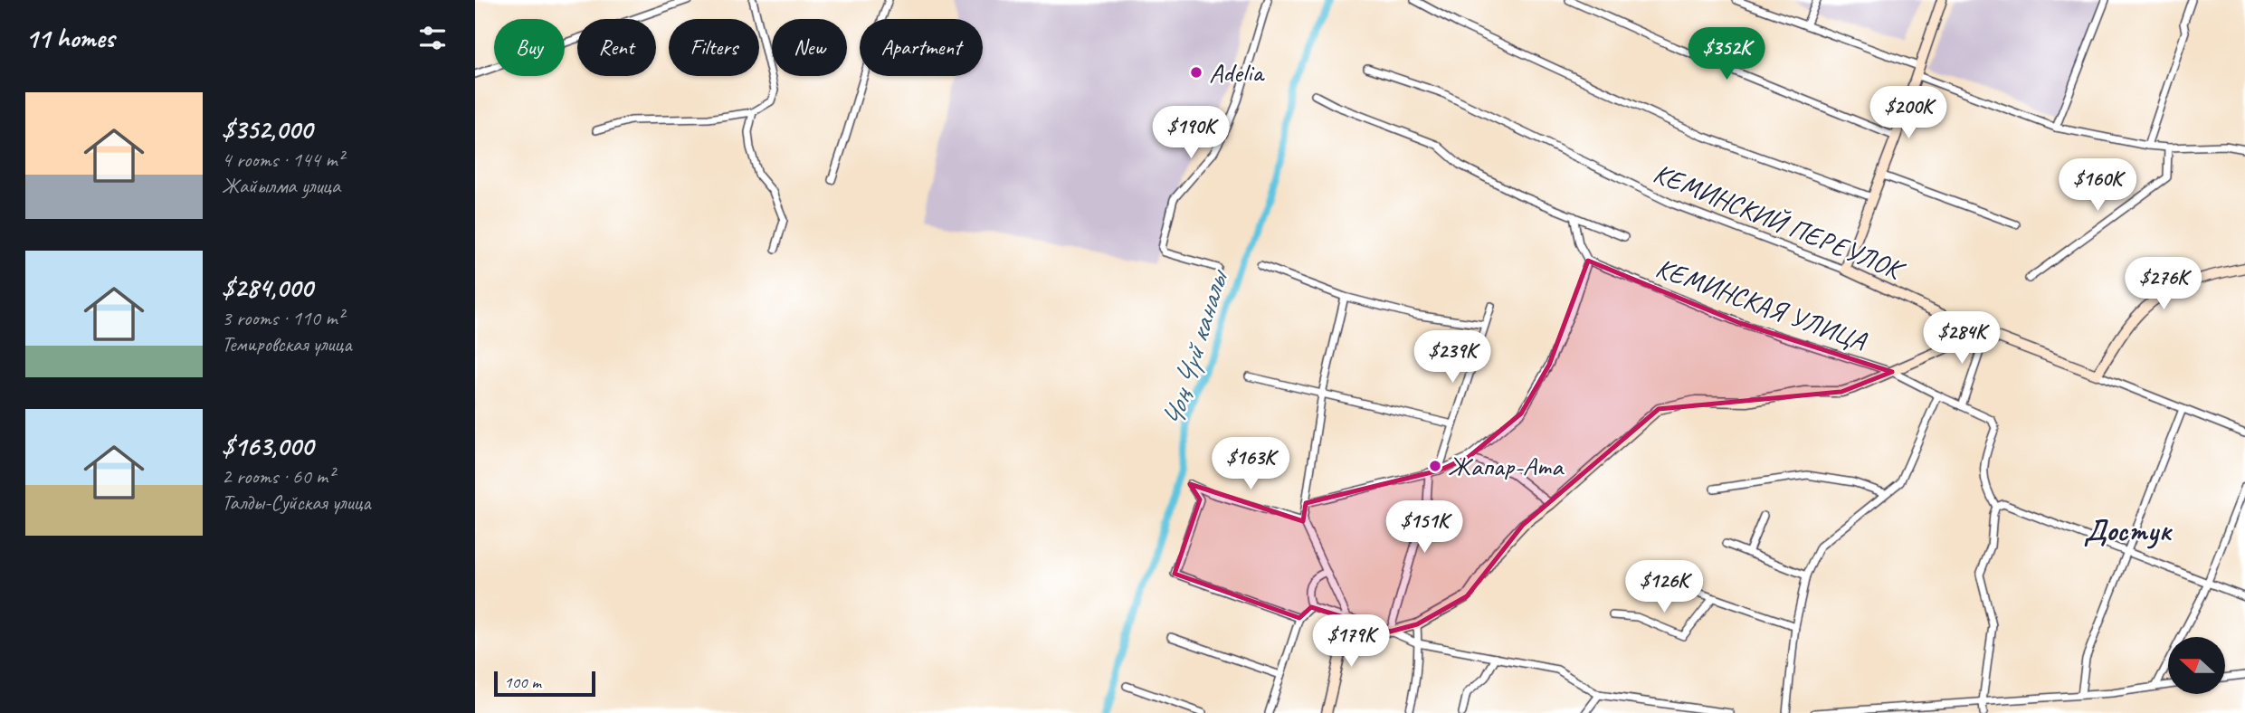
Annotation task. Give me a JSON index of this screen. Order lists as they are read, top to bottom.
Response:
{
  "streets": {
    "street": ["КЕМИНСКИЙ ПЕРЕУЛОК", "КЕМИНСКАЯ УЛИЦА"]
  },
  "districts": ["Достук"],
  "water": ["Чоң Чүй каналы"],
  "places": ["Adelia", "Жапар-Ата"],
  "scale_bar": "100 m",
  "north": "left",
  "page": {
    "heading": "11 homes",
    "chip": [
      "Buy",
      "Rent",
      "Filters",
      "New",
      "Apartment"
    ],
    "price": [
      "$352K",
      "$200K",
      "$190K",
      "$160K",
      "$276K",
      "$284K",
      "$239K",
      "$163K",
      "$151K",
      "$126K",
      "$179K"
    ],
    "list": [
      {
        "name": "$352,000",
        "note": "4 rooms · 144 m² · Жайылма улица"
      },
      {
        "name": "$284,000",
        "note": "3 rooms · 110 m² · Темировская улица"
      },
      {
        "name": "$163,000",
        "note": "2 rooms · 60 m² · Талды-Суйская улица"
      }
    ],
    "scale": "100 m"
  }
}
